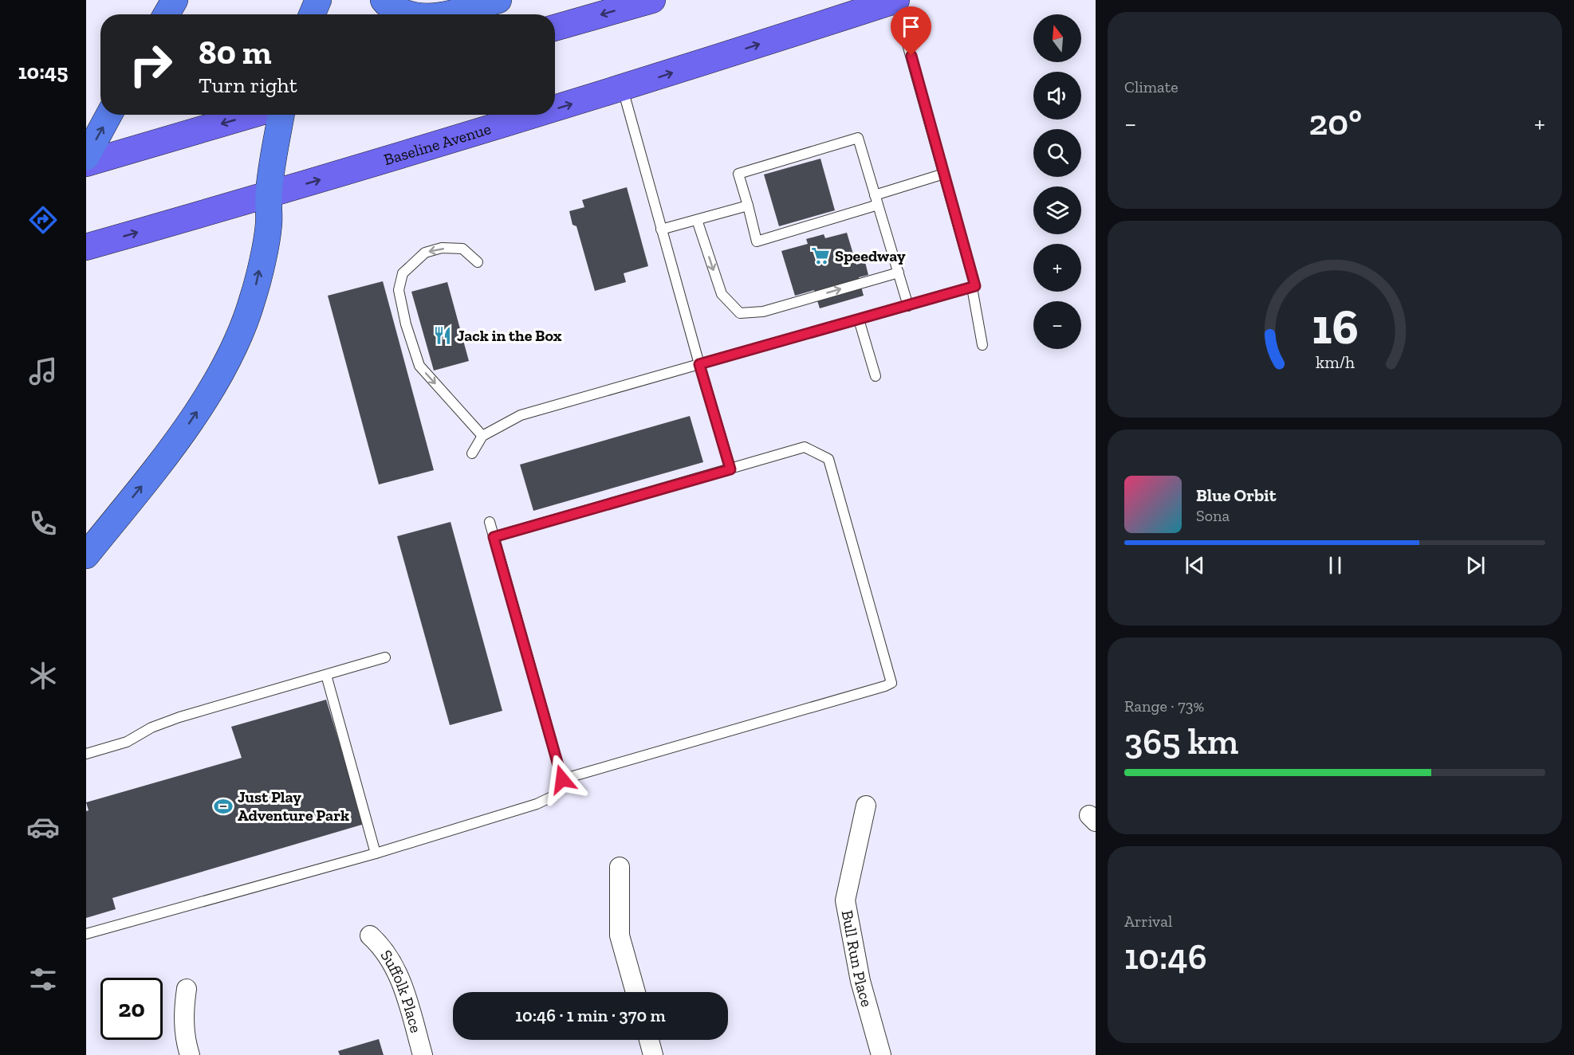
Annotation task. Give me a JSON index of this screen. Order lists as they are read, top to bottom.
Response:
{
  "streets": {
    "main road": ["Baseline Avenue"],
    "street": ["Bull Run Place", "Suffolk Place"]
  },
  "places": {
    "supermarket": ["Speedway"],
    "restaurant": ["Jack in the Box"],
    "sports": ["Just Play Adventure Park"]
  },
  "north": "top",
  "page": {
    "tabs": "10:45",
    "tile": [
      "Climate",
      ["Range · 73%", "365 km"],
      ["Arrival", "10:46"]
    ],
    "map_buttons": ["+", "−"],
    "turn": ["80 m", "Turn right"],
    "heat": ["−", "20°", "+"],
    "song": ["Blue Orbit", "Sona"],
    "limit": "20",
    "trip": "10:46 · 1 min · 370 m",
    "gauge": ["16", "km/h"]
  }
}
